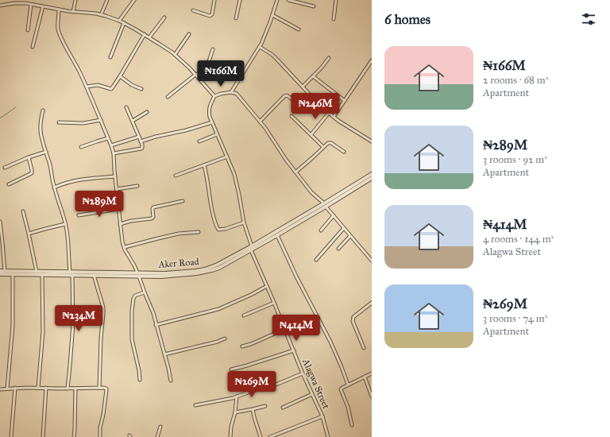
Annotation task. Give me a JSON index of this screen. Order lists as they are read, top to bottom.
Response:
{
  "streets": {
    "street": ["Aker Road", "Alagwa Street"]
  },
  "crossings": [
    ["Aker Road", "Alagwa Street"]
  ],
  "page": {
    "heading": "6 homes",
    "list": [
      {
        "name": "₦166M",
        "note": "2 rooms · 68 m² · Apartment"
      },
      {
        "name": "₦289M",
        "note": "3 rooms · 92 m² · Apartment"
      },
      {
        "name": "₦414M",
        "note": "4 rooms · 144 m² · Alagwa Street"
      },
      {
        "name": "₦269M",
        "note": "3 rooms · 74 m² · Apartment"
      }
    ],
    "price": [
      "₦166M",
      "₦246M",
      "₦289M",
      "₦234M",
      "₦414M",
      "₦269M"
    ]
  }
}
